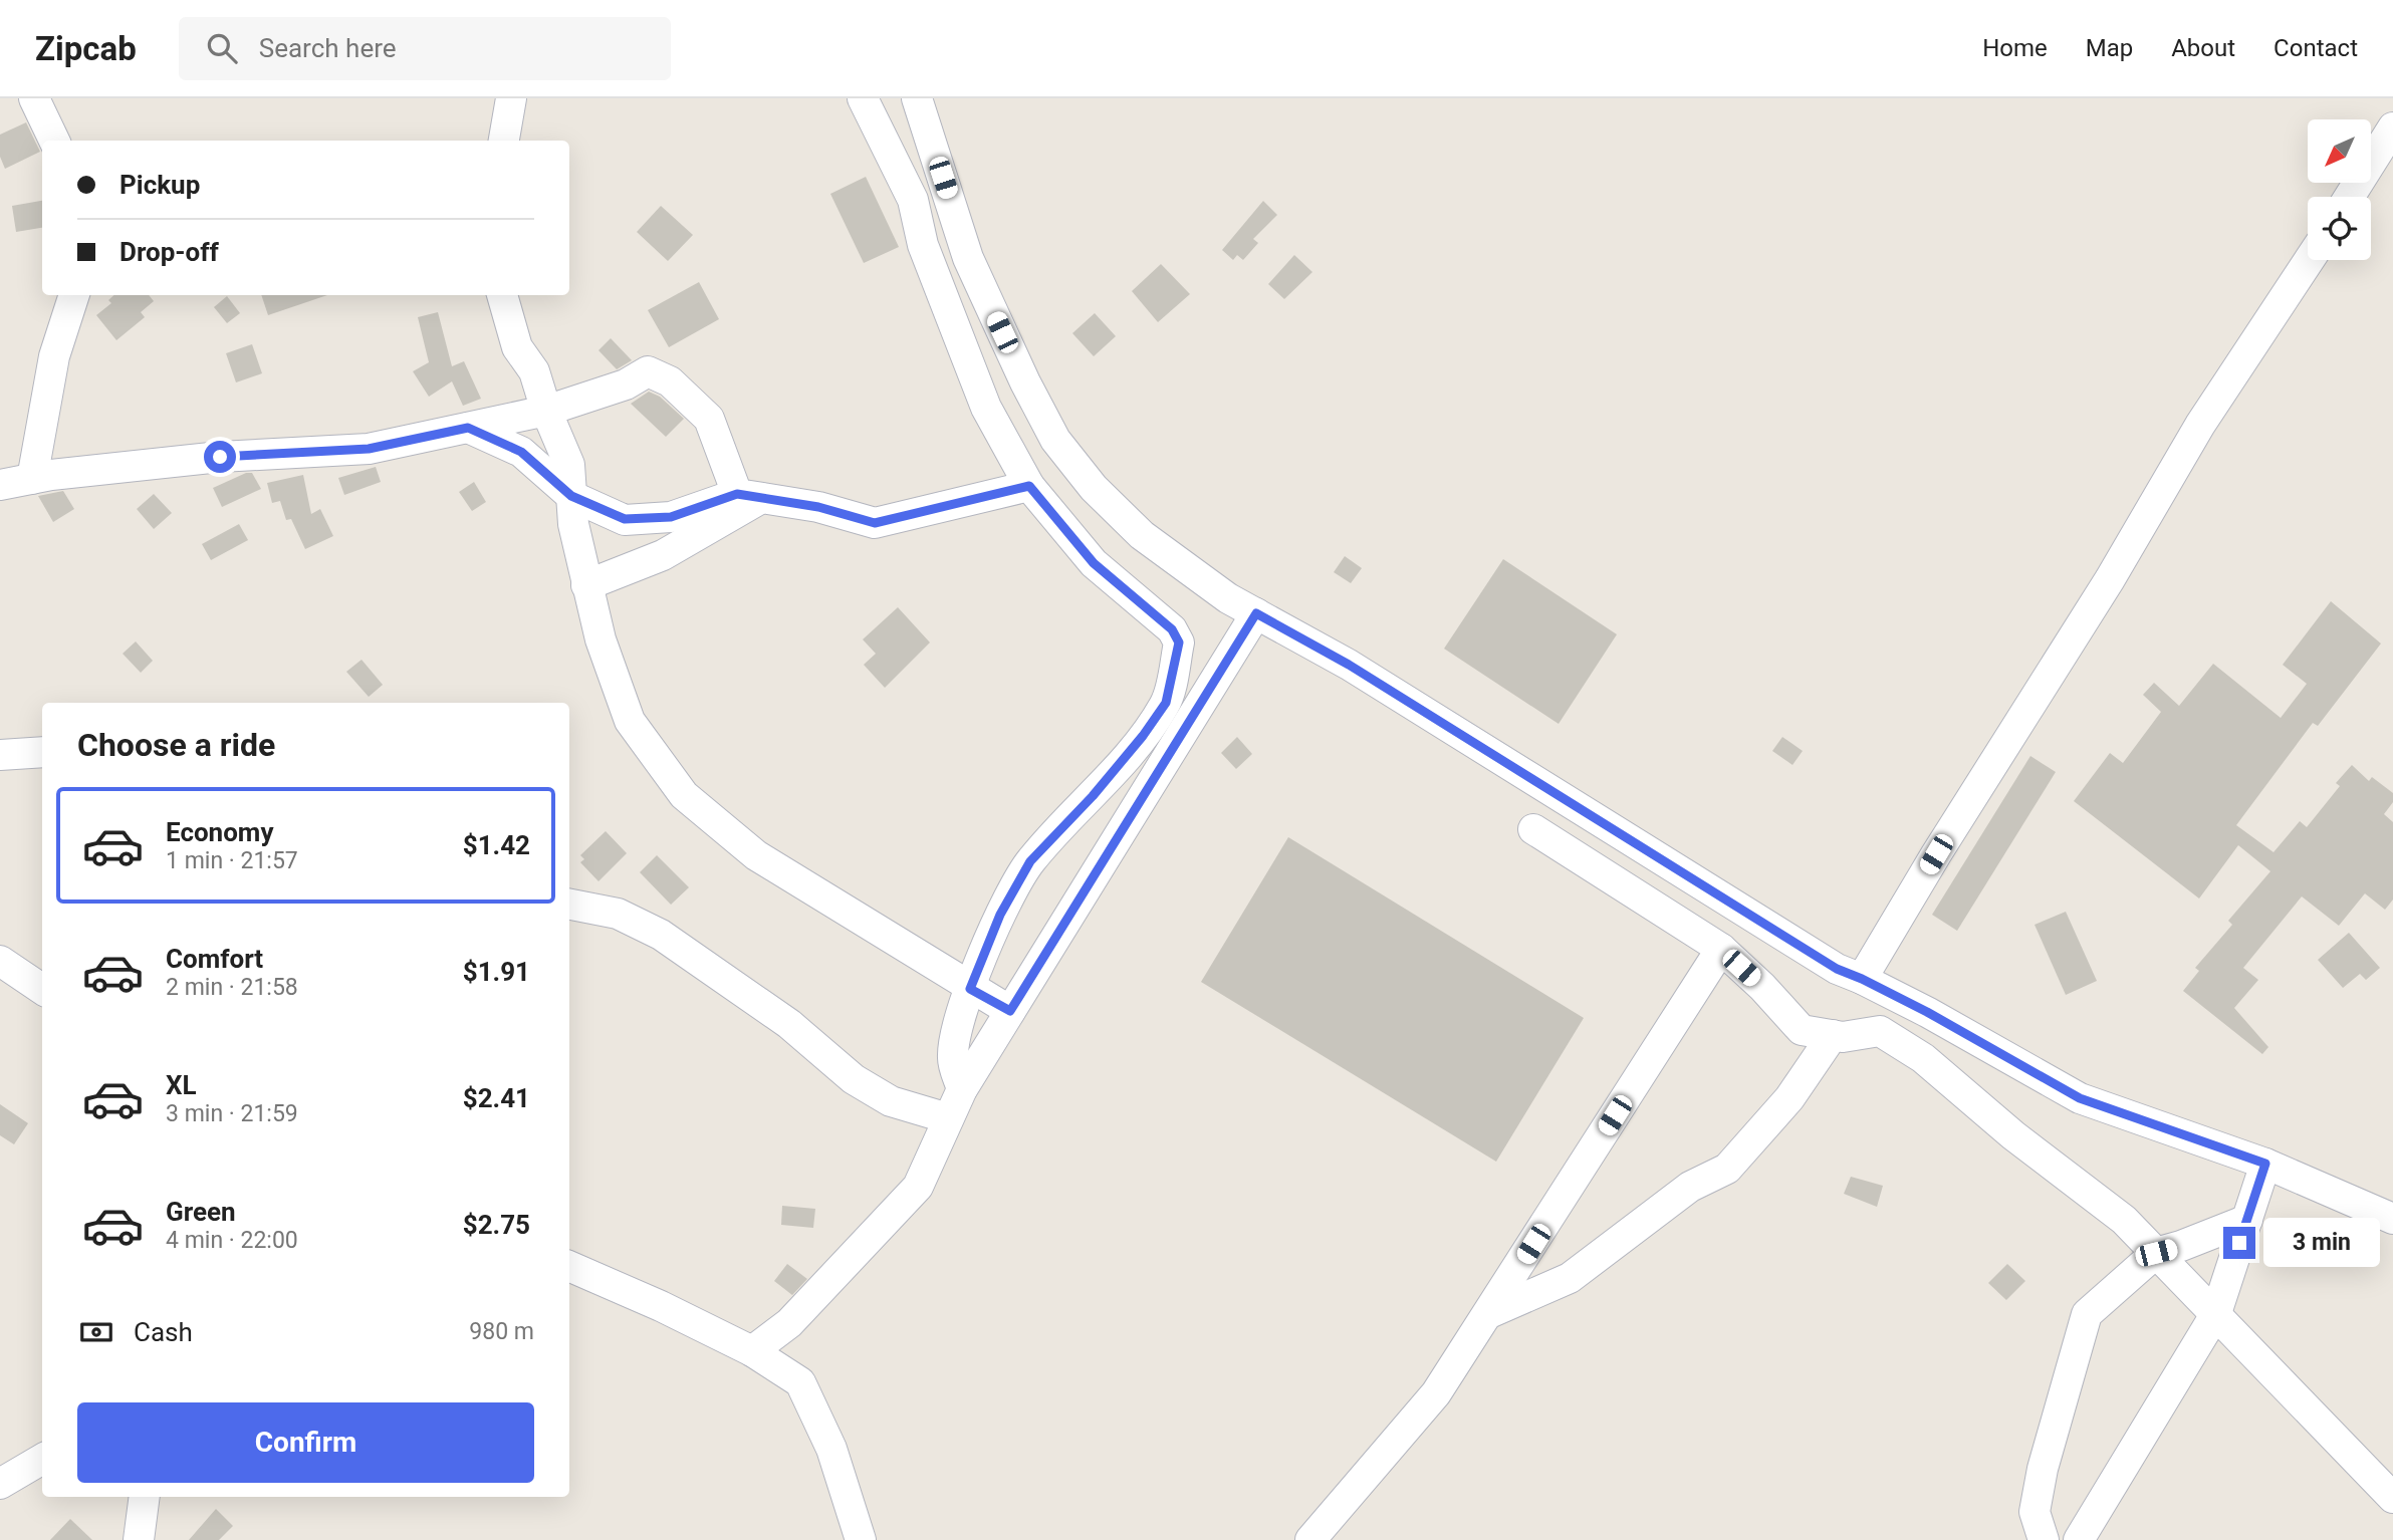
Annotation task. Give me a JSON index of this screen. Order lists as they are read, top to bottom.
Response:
{
  "north": "bottom left",
  "page": {
    "header": "Zipcab",
    "search": "Search here",
    "nav": [
      "Home",
      "Map",
      "About",
      "Contact"
    ],
    "banner": ["Pickup", "Drop-off"],
    "heading": "Choose a ride",
    "list": [
      {
        "name": "Economy",
        "note": "1 min · 21:57",
        "value": "$1.42"
      },
      {
        "name": "Comfort",
        "note": "2 min · 21:58",
        "value": "$1.91"
      },
      {
        "name": "XL",
        "note": "3 min · 21:59",
        "value": "$2.41"
      },
      {
        "name": "Green",
        "note": "4 min · 22:00",
        "value": "$2.75"
      }
    ],
    "bubble": "3 min",
    "pay": ["Cash", "980 m"],
    "buttons": "Confirm"
  }
}
